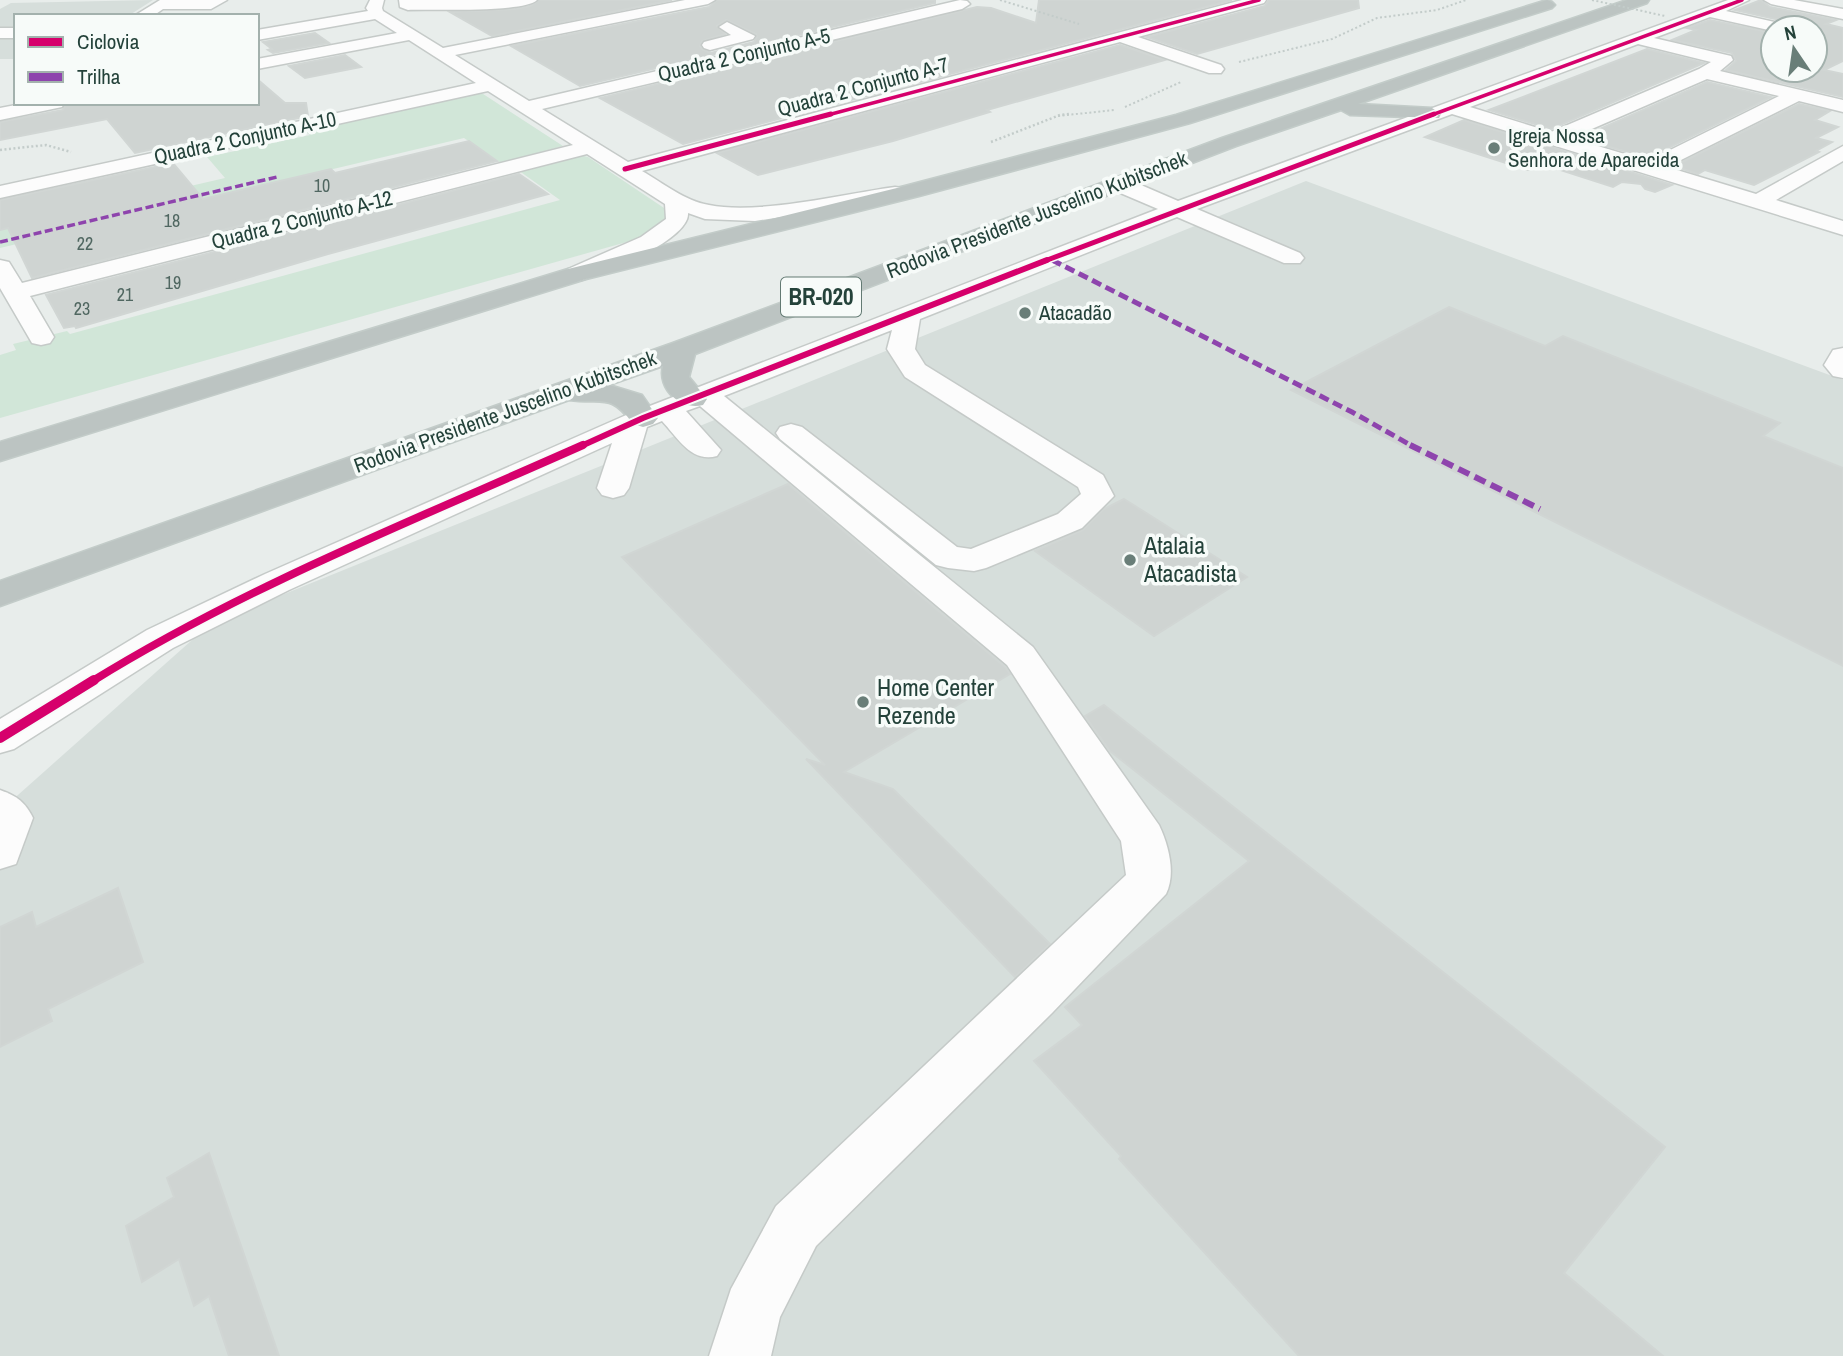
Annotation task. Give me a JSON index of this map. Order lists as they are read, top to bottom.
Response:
{
  "streets": {
    "highway": ["Rodovia Presidente Juscelino Kubitschek", "BR-020"],
    "street": [
      "Quadra 2 Conjunto A-5",
      "Quadra 2 Conjunto A-7",
      "Quadra 2 Conjunto A-10",
      "Quadra 2 Conjunto A-12"
    ]
  },
  "places": [
    "Igreja Nossa Senhora de Aparecida",
    "Atacadão",
    "Atalaia Atacadista",
    "Home Center Rezende"
  ],
  "house_numbers": [
    "10",
    "18",
    "22",
    "19",
    "21",
    "23"
  ],
  "legend": ["Ciclovia", "Trilha"],
  "north": "top"
}
